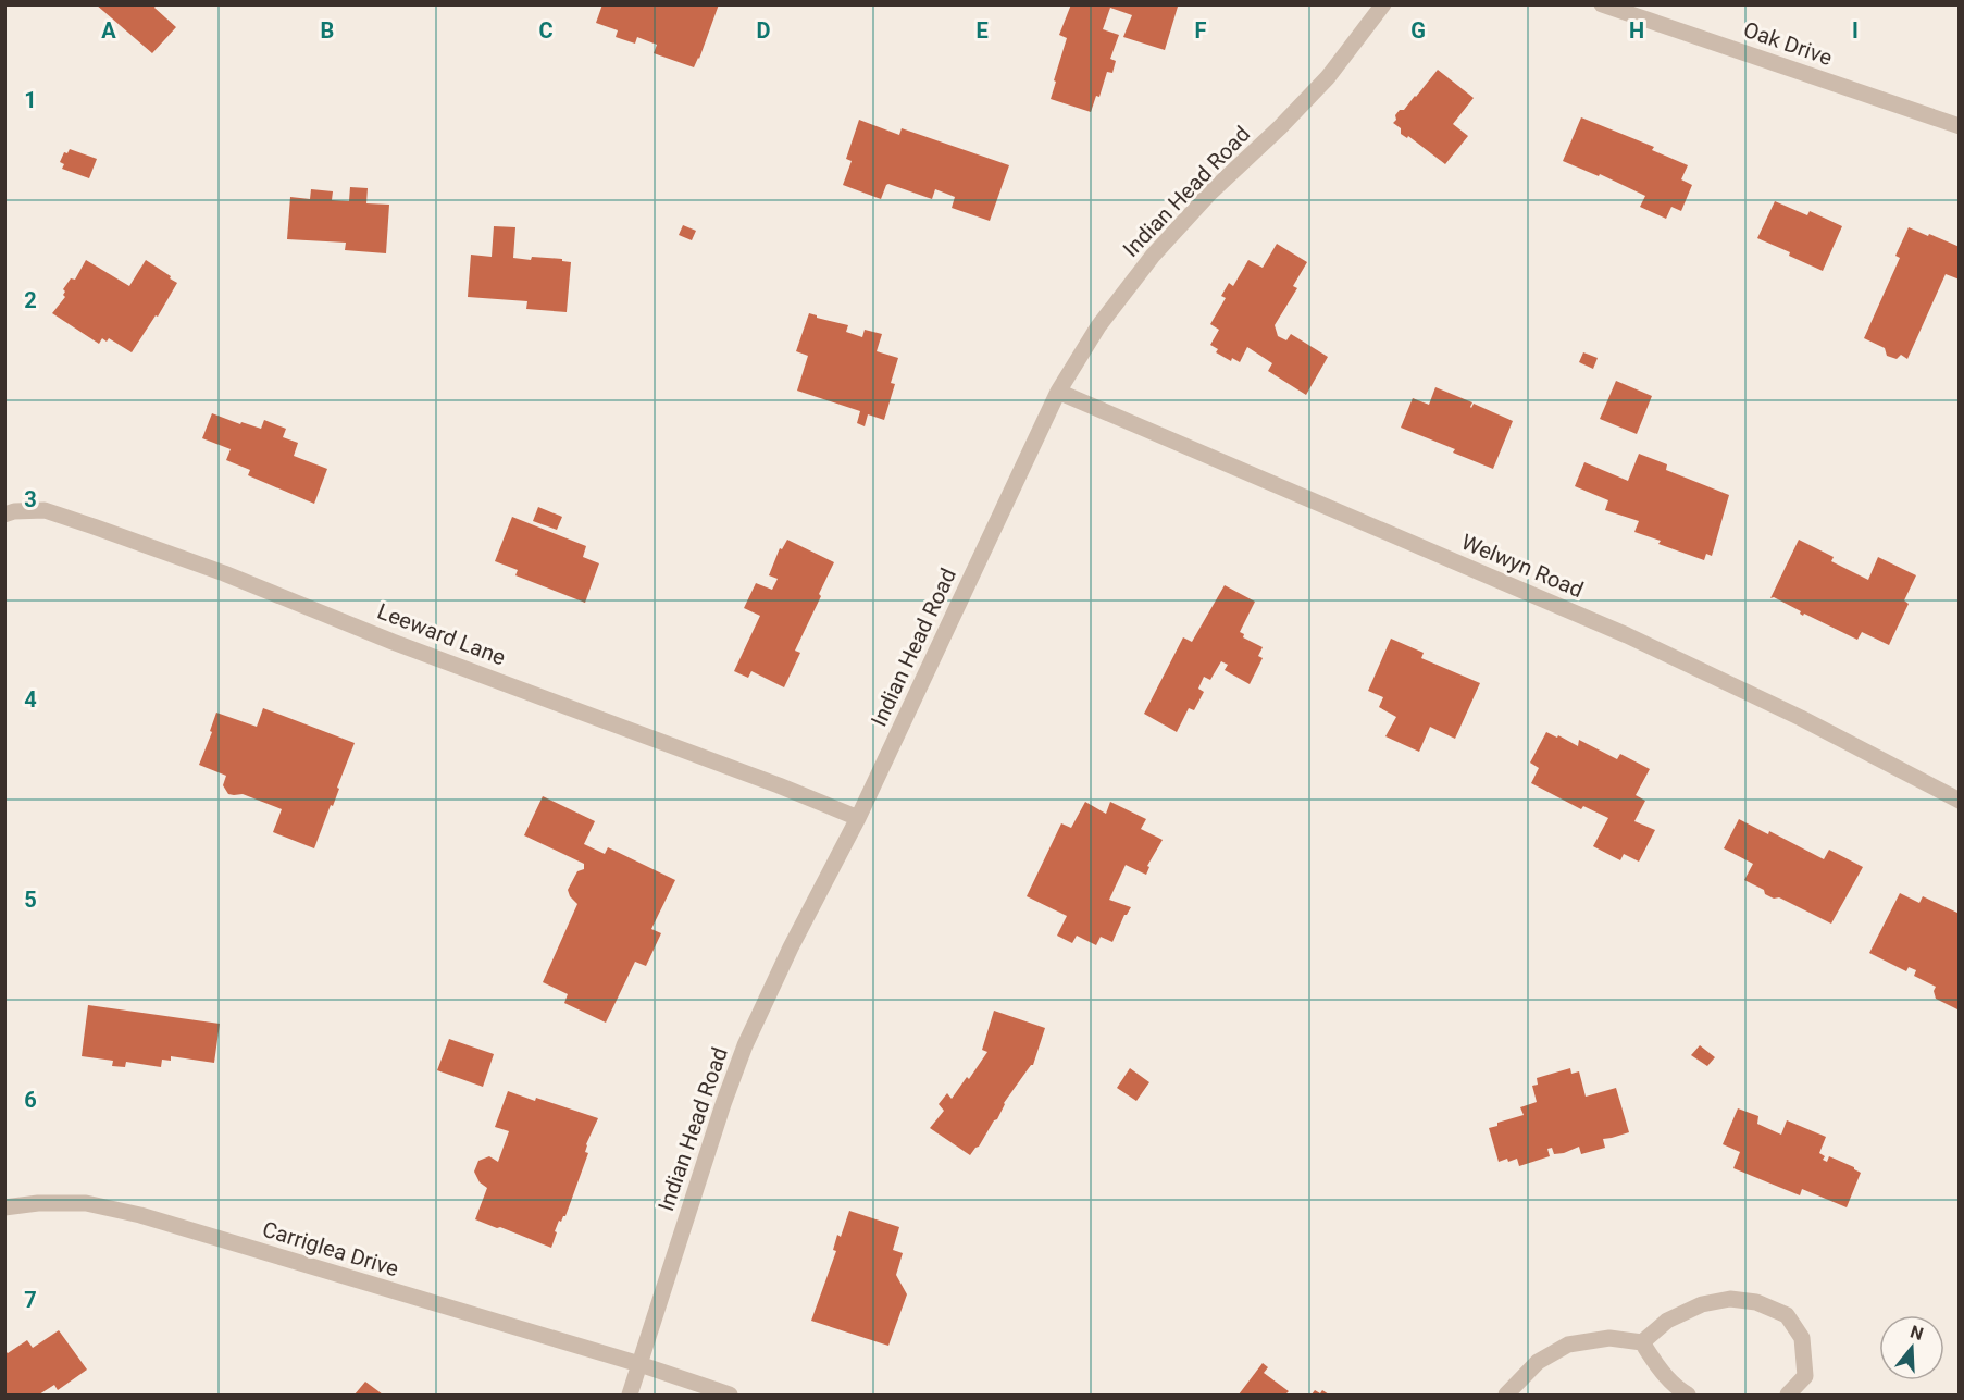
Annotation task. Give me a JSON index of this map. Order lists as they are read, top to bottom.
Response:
{
  "streets": {
    "street": [
      "Oak Drive",
      "Indian Head Road",
      "Welwyn Road",
      "Leeward Lane",
      "Carriglea Drive"
    ]
  },
  "crossings": [
    ["Indian Head Road", "Welwyn Road"],
    ["Indian Head Road", "Leeward Lane"],
    ["Indian Head Road", "Carriglea Drive"]
  ],
  "north": "top",
  "grid": {
    "columns": [
      "A",
      "B",
      "C",
      "D",
      "E",
      "F",
      "G",
      "H",
      "I"
    ],
    "rows": [
      "1",
      "2",
      "3",
      "4",
      "5",
      "6",
      "7"
    ]
  }
}
